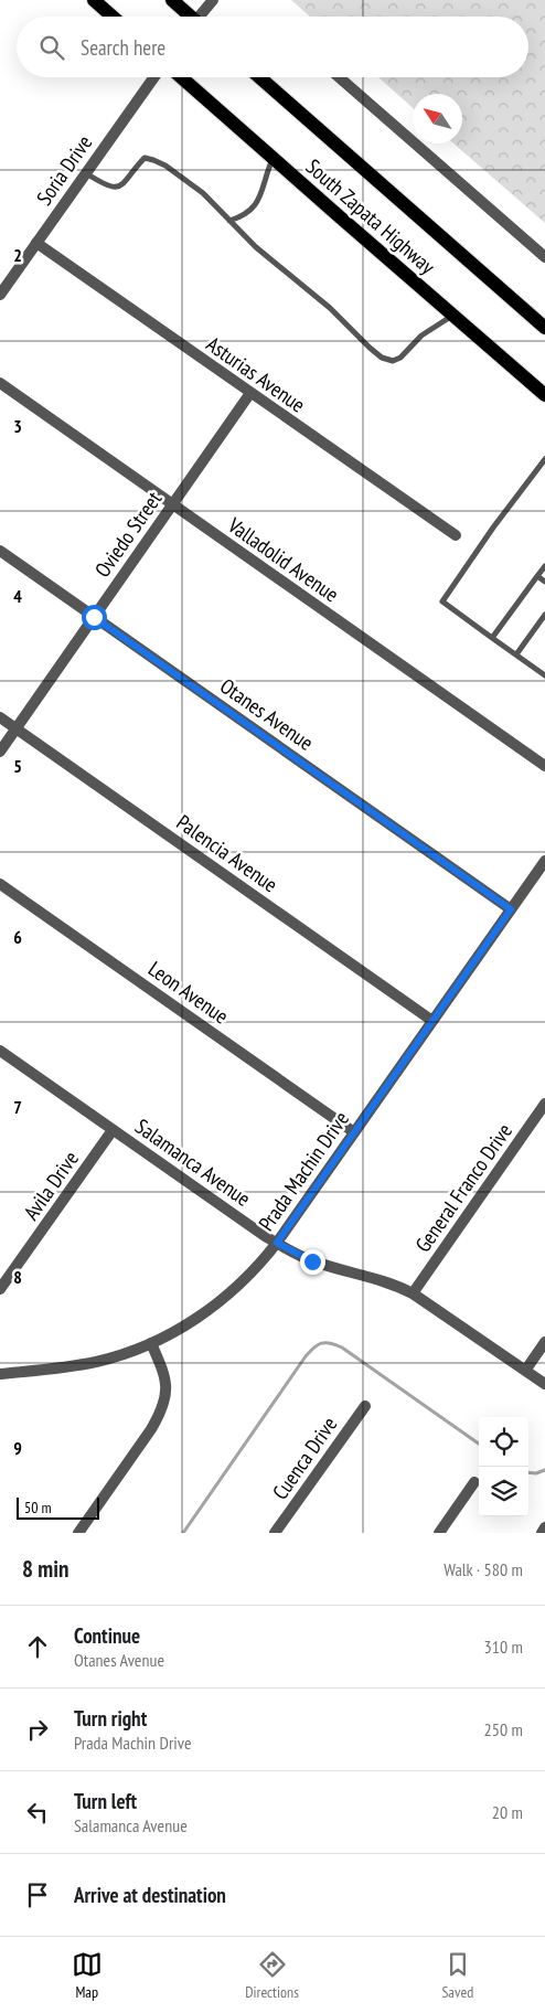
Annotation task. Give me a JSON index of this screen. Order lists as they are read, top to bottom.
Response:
{
  "streets": {
    "main road": ["South Zapata Highway"],
    "street": [
      "Soria Drive",
      "Asturias Avenue",
      "Oviedo Street",
      "Valladolid Avenue",
      "Otanes Avenue",
      "Palencia Avenue",
      "Leon Avenue",
      "Salamanca Avenue",
      "Prada Machin Drive",
      "Avila Drive",
      "General Franco Drive",
      "Cuenca Drive"
    ]
  },
  "crossings": [
    ["Soria Drive", "Asturias Avenue"],
    ["Asturias Avenue", "Oviedo Street"],
    ["Oviedo Street", "Valladolid Avenue"],
    ["Oviedo Street", "Otanes Avenue"],
    ["Oviedo Street", "Palencia Avenue"],
    ["Otanes Avenue", "Prada Machin Drive"],
    ["Palencia Avenue", "Prada Machin Drive"],
    ["Leon Avenue", "Prada Machin Drive"],
    ["Salamanca Avenue", "Prada Machin Drive"],
    ["Salamanca Avenue", "Avila Drive"],
    ["Salamanca Avenue", "General Franco Drive"]
  ],
  "scale_bar": "50 m",
  "north": "top left",
  "page": {
    "search": "Search here",
    "scale": "50 m",
    "heading": ["8 min", "Walk · 580 m"],
    "list": [
      ["Continue", "Otanes Avenue", "310 m"],
      ["Turn right", "Prada Machin Drive", "250 m"],
      ["Turn left", "Salamanca Avenue", "20 m"],
      "Arrive at destination"
    ],
    "nav": ["Map", "Directions", "Saved"]
  },
  "grid": {
    "rows": [
      "2",
      "3",
      "4",
      "5",
      "6",
      "7",
      "8",
      "9"
    ]
  }
}
